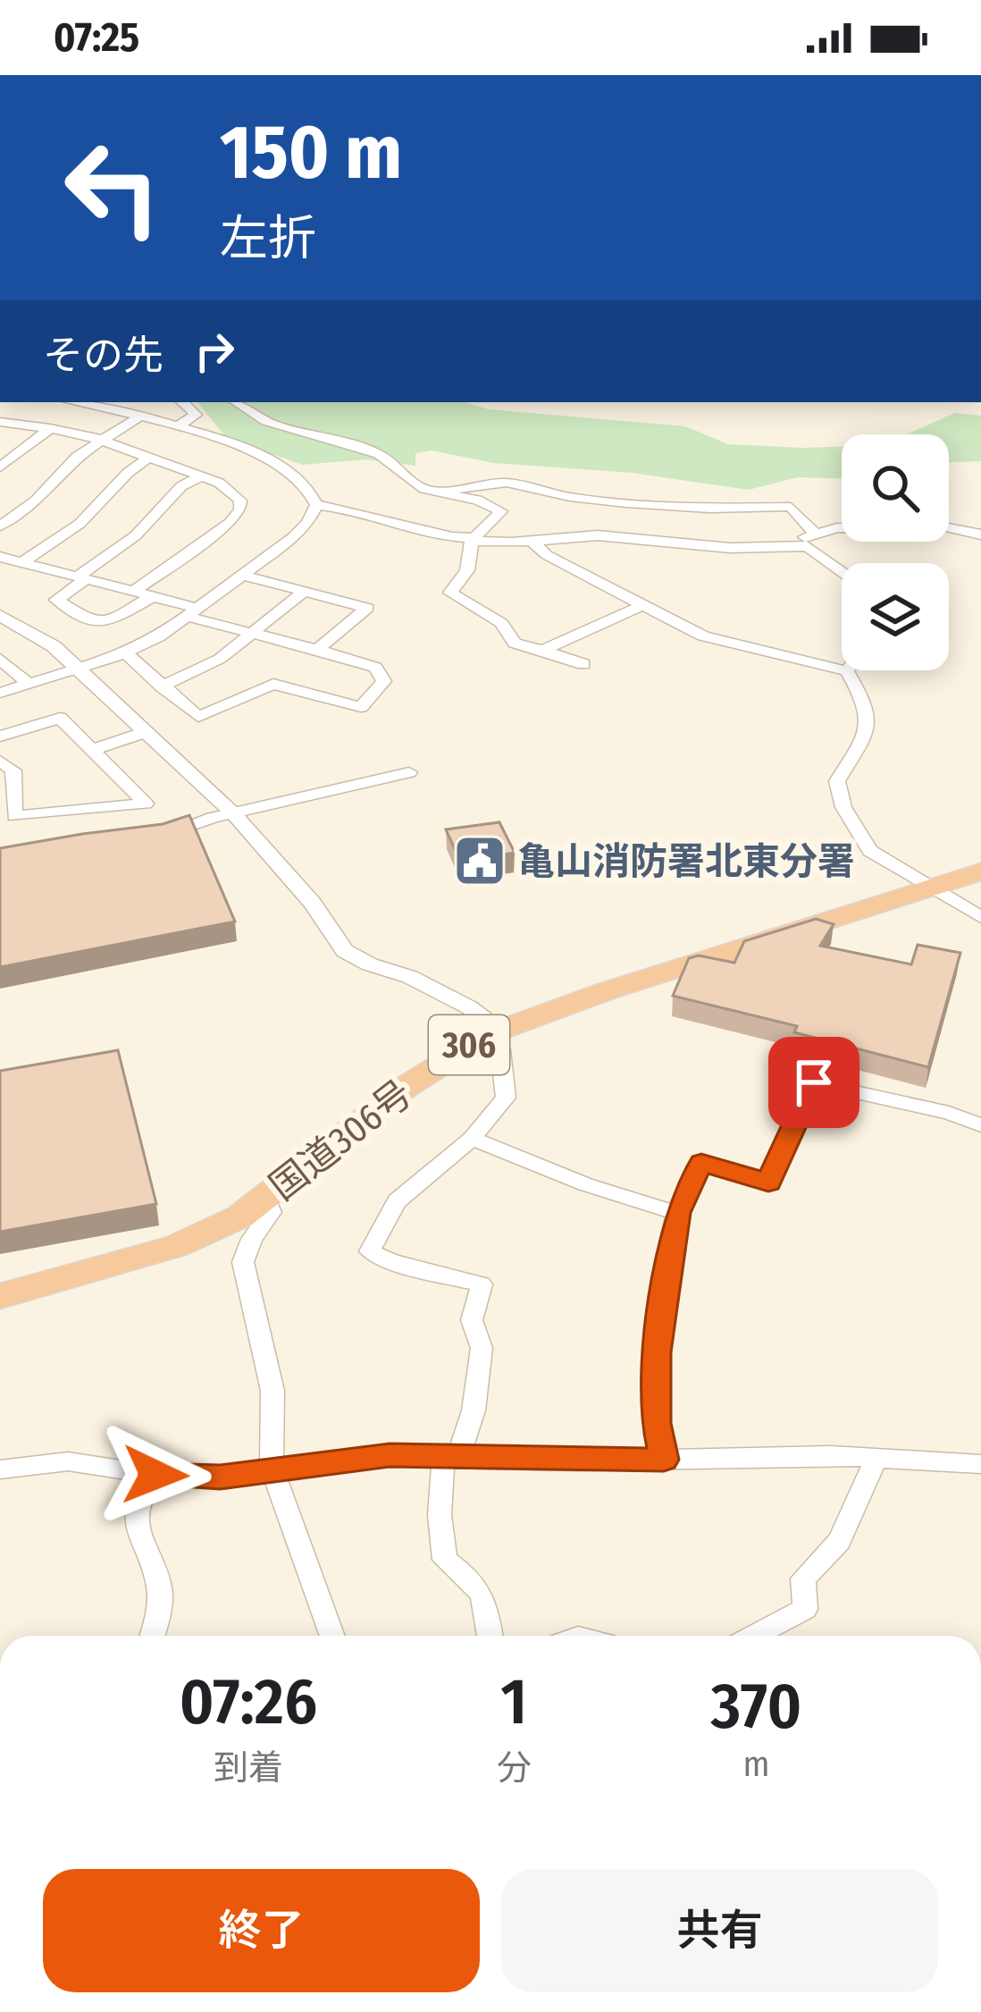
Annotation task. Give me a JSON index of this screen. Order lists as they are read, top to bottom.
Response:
{
  "streets": {
    "highway": ["306", "国道306号"]
  },
  "places": {
    "public building": ["亀山消防署北東分署"]
  },
  "page": {
    "status": "07:25",
    "turn": ["150 m", "左折"],
    "then": "その先",
    "eta": [
      "07:26",
      "到着",
      "1",
      "分",
      "370",
      "m"
    ],
    "buttons": ["終了", "共有"]
  }
}
